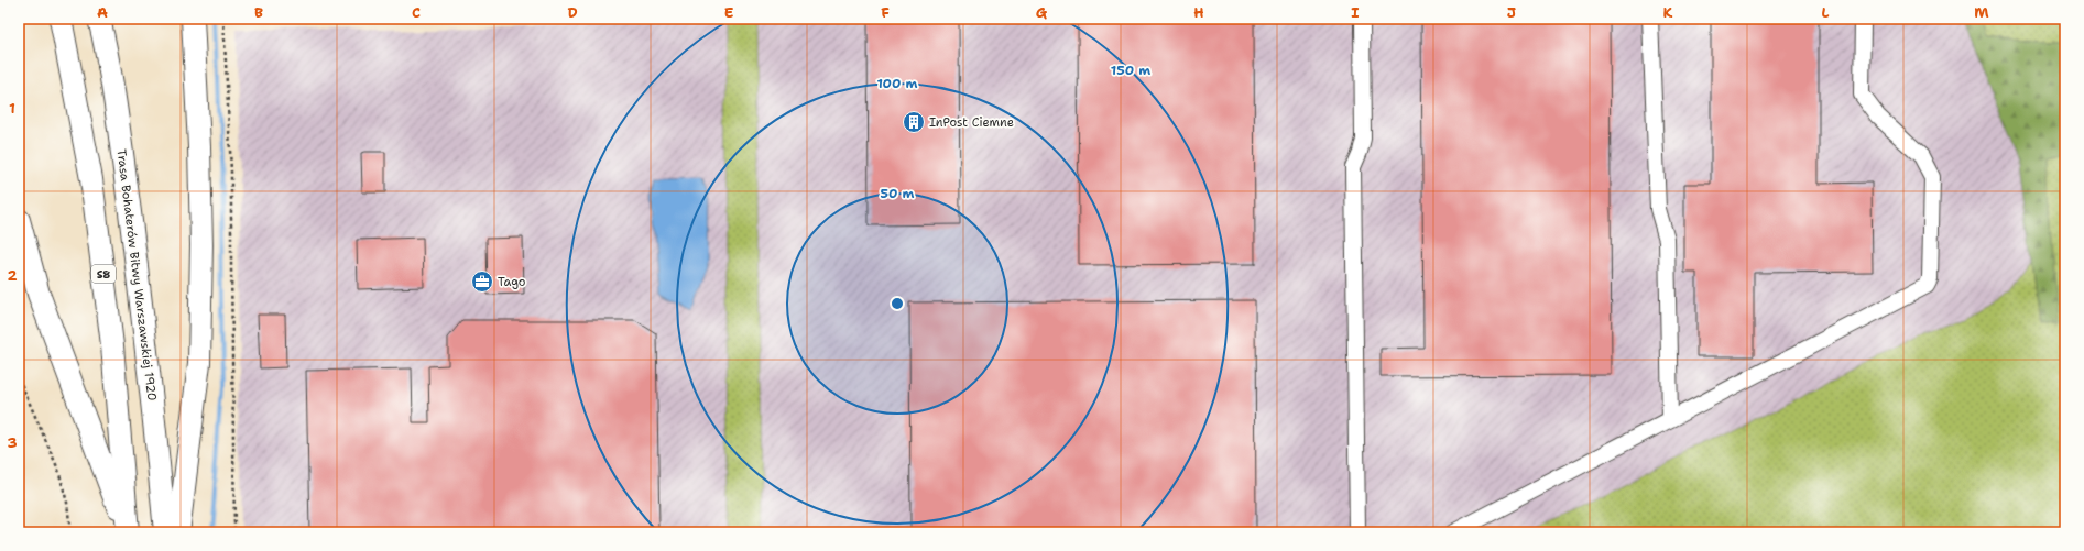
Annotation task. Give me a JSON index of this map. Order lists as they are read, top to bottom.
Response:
{
  "streets": {
    "highway": ["S8", "Trasa Bohaterów Bitwy Warszawskiej 1920"]
  },
  "places": {
    "building": ["InPost Ciemne"],
    "office": ["Tago"]
  },
  "grid": {
    "columns": [
      "A",
      "B",
      "C",
      "D",
      "E",
      "F",
      "G",
      "H",
      "I",
      "J",
      "K",
      "L",
      "M"
    ],
    "rows": ["1", "2", "3"]
  },
  "rings": ["150 m", "100 m", "50 m"]
}
